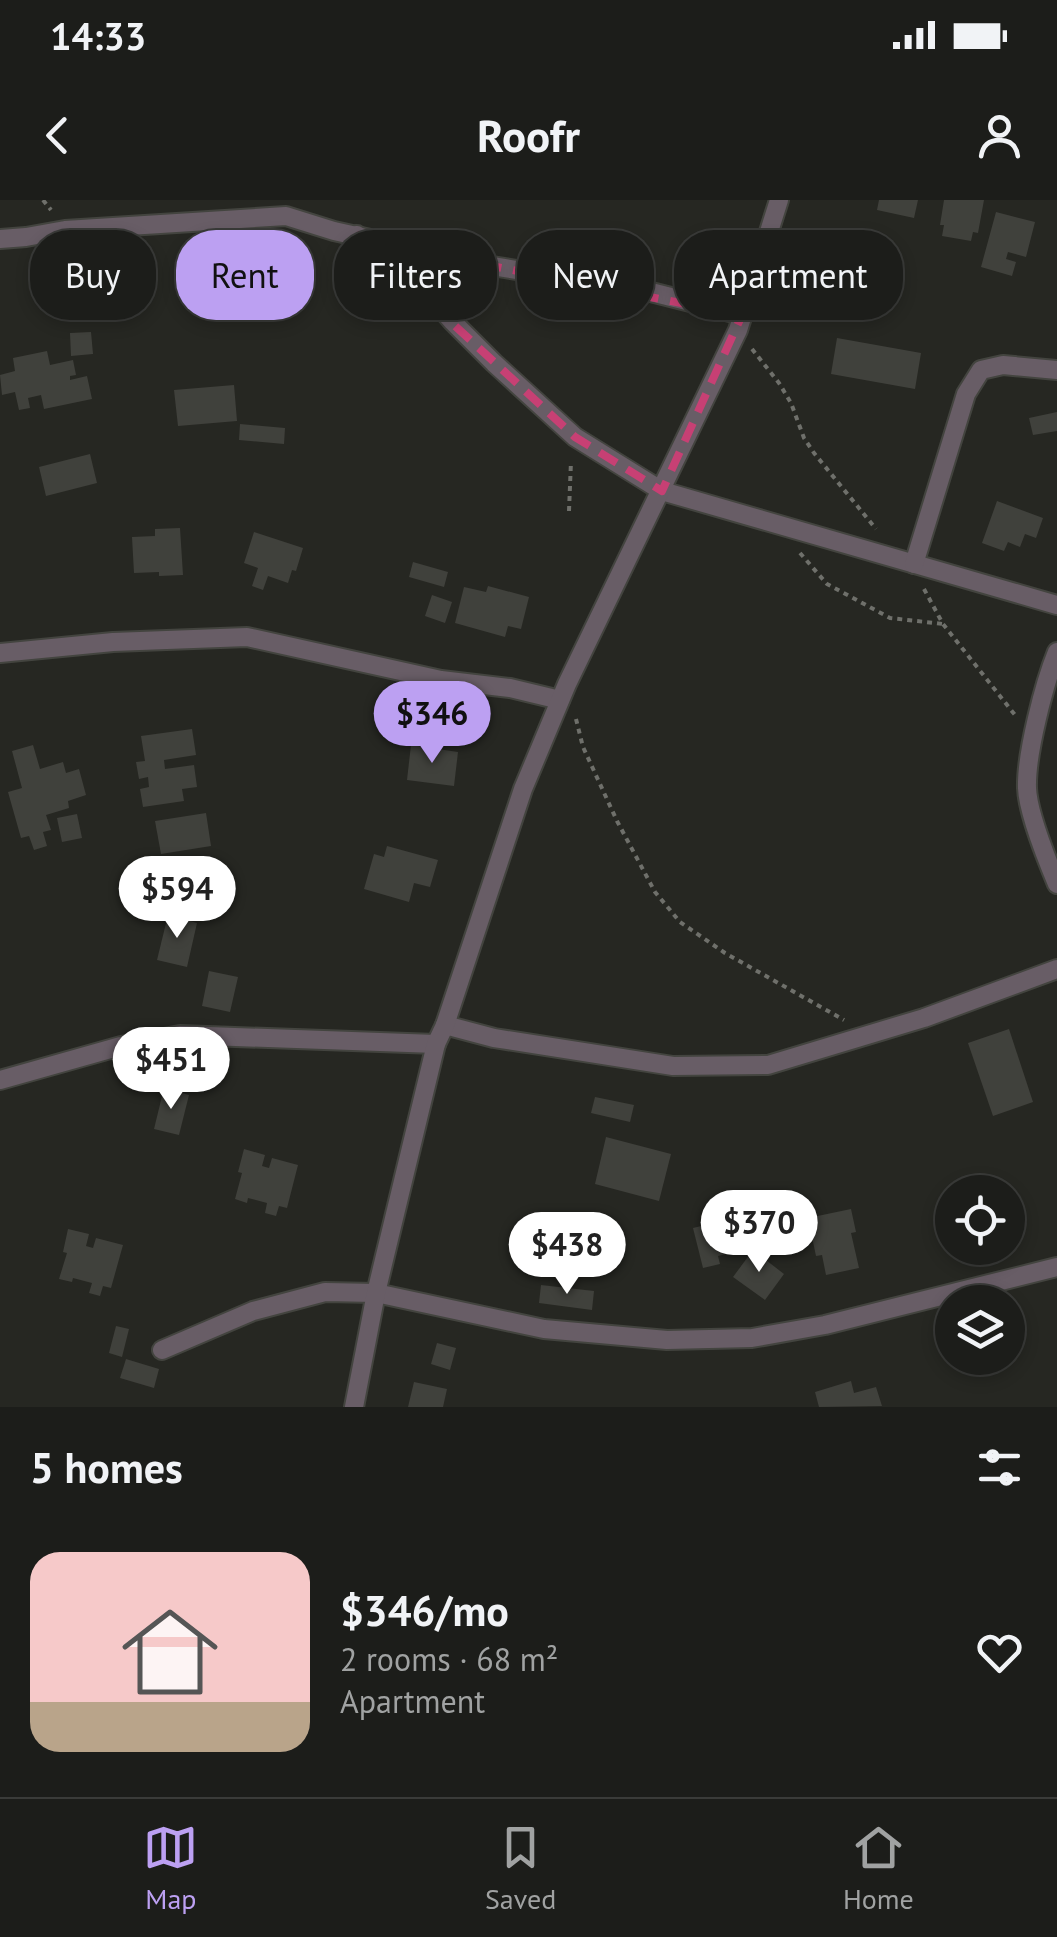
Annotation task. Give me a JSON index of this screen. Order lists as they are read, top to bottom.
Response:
{
  "page": {
    "status": "14:33",
    "header": "Roofr",
    "chip": [
      "Buy",
      "Rent",
      "Filters",
      "New",
      "Apartment"
    ],
    "price": [
      "$346",
      "$594",
      "$451",
      "$370",
      "$438"
    ],
    "heading": "5 homes",
    "list": [
      {
        "name": "$346/mo",
        "note": "2 rooms · 68 m² · Apartment"
      }
    ],
    "tabs": ["Map", "Saved", "Home"]
  }
}
